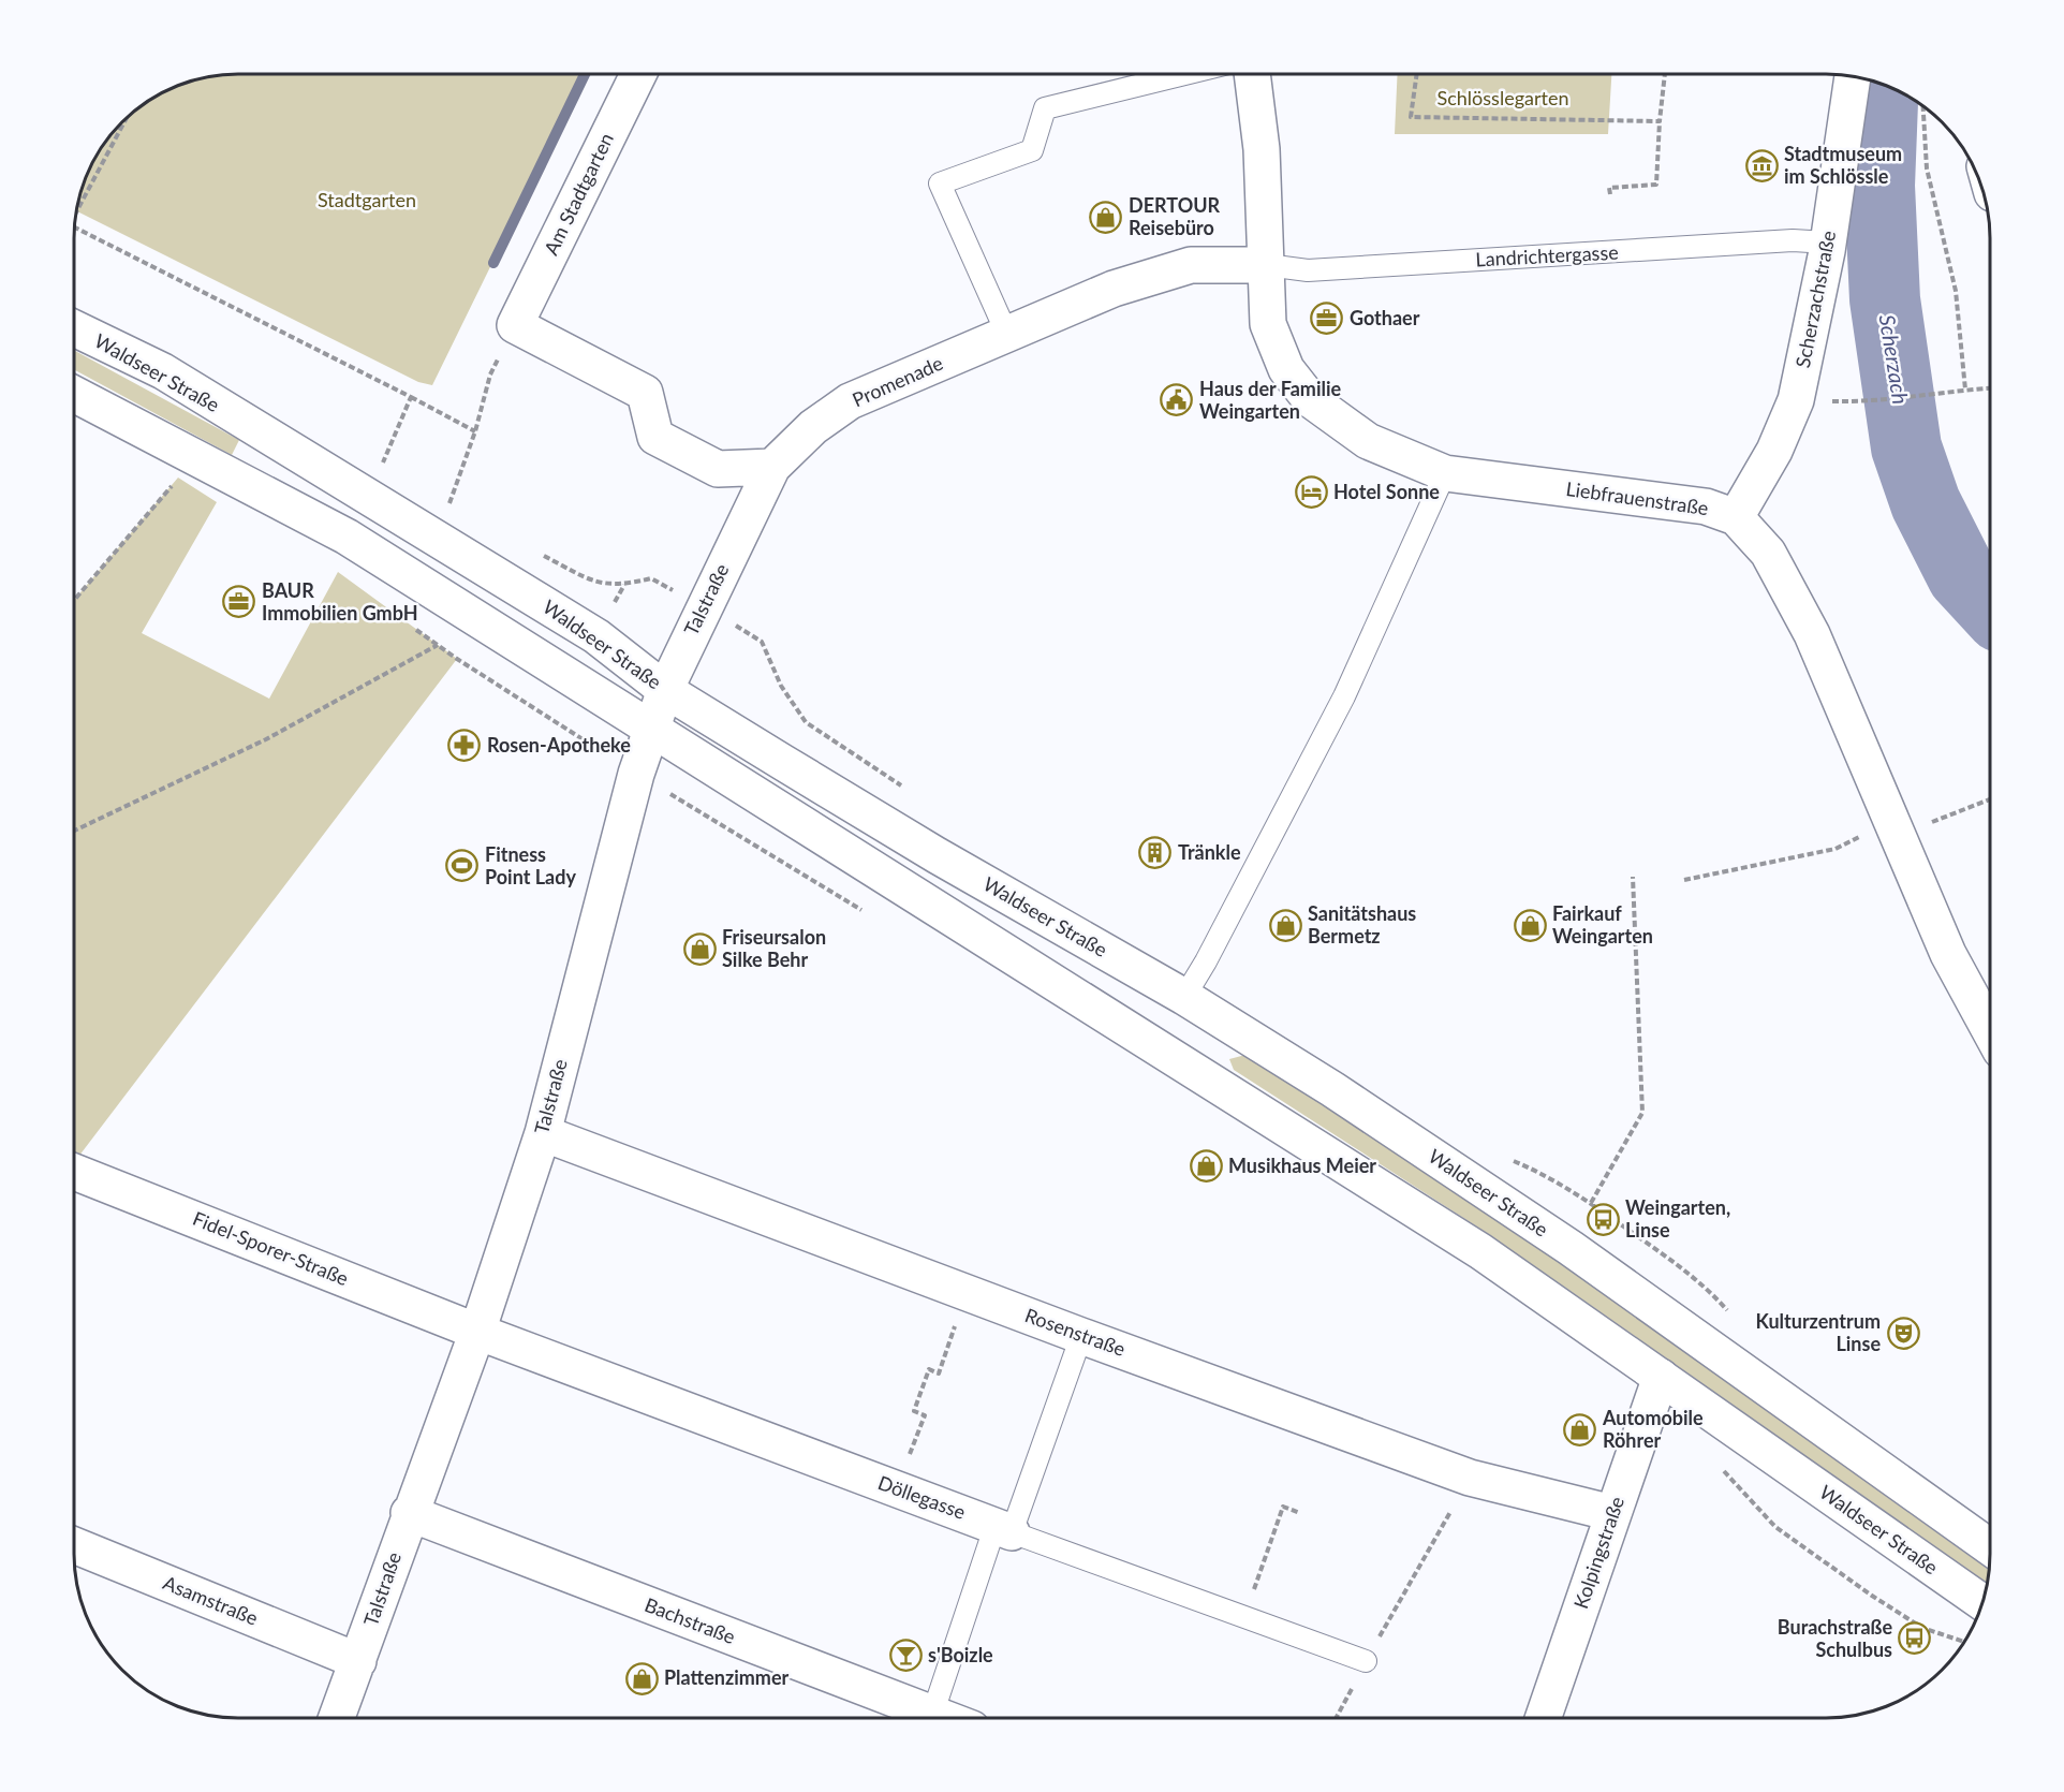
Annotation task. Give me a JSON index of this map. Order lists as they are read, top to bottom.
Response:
{
  "streets": {
    "street": [
      "Am Stadtgarten",
      "Scherzachstraße",
      "Waldseer Straße",
      "Promenade",
      "Liebfrauenstraße",
      "Talstraße",
      "Fidel-Sporer-Straße",
      "Rosenstraße",
      "Döllegasse",
      "Kolpingstraße",
      "Asamstraße",
      "Bachstraße"
    ],
    "lane": ["Landrichtergasse"]
  },
  "crossings": [
    ["Landrichtergasse", "Scherzachstraße"],
    ["Landrichtergasse", "Promenade"],
    ["Landrichtergasse", "Liebfrauenstraße"],
    ["Scherzachstraße", "Liebfrauenstraße"],
    ["Waldseer Straße", "Talstraße"],
    ["Waldseer Straße", "Kolpingstraße"],
    ["Promenade", "Liebfrauenstraße"],
    ["Promenade", "Talstraße"],
    ["Talstraße", "Fidel-Sporer-Straße"],
    ["Talstraße", "Rosenstraße"],
    ["Talstraße", "Döllegasse"],
    ["Talstraße", "Asamstraße"],
    ["Talstraße", "Bachstraße"],
    ["Fidel-Sporer-Straße", "Döllegasse"],
    ["Rosenstraße", "Kolpingstraße"]
  ],
  "water": ["Scherzach"],
  "parks": ["Schlösslegarten", "Stadtgarten"],
  "places": {
    "museum": ["Stadtmuseum im Schlössle"],
    "shop": [
      "DERTOUR Reisebüro",
      "Sanitätshaus Bermetz",
      "Fairkauf Weingarten",
      "Friseursalon Silke Behr",
      "Musikhaus Meier",
      "Automobile Röhrer",
      "Plattenzimmer"
    ],
    "office": ["Gothaer", "BAUR Immobilien GmbH"],
    "public building": ["Haus der Familie Weingarten"],
    "hotel": ["Hotel Sonne"],
    "pharmacy": ["Rosen-Apotheke"],
    "building": ["Tränkle"],
    "sports": ["Fitness Point Lady"],
    "bus stop": ["Weingarten, Linse", "Burachstraße Schulbus"],
    "theatre": ["Kulturzentrum Linse"],
    "bar": ["s'Boizle"]
  }
}
